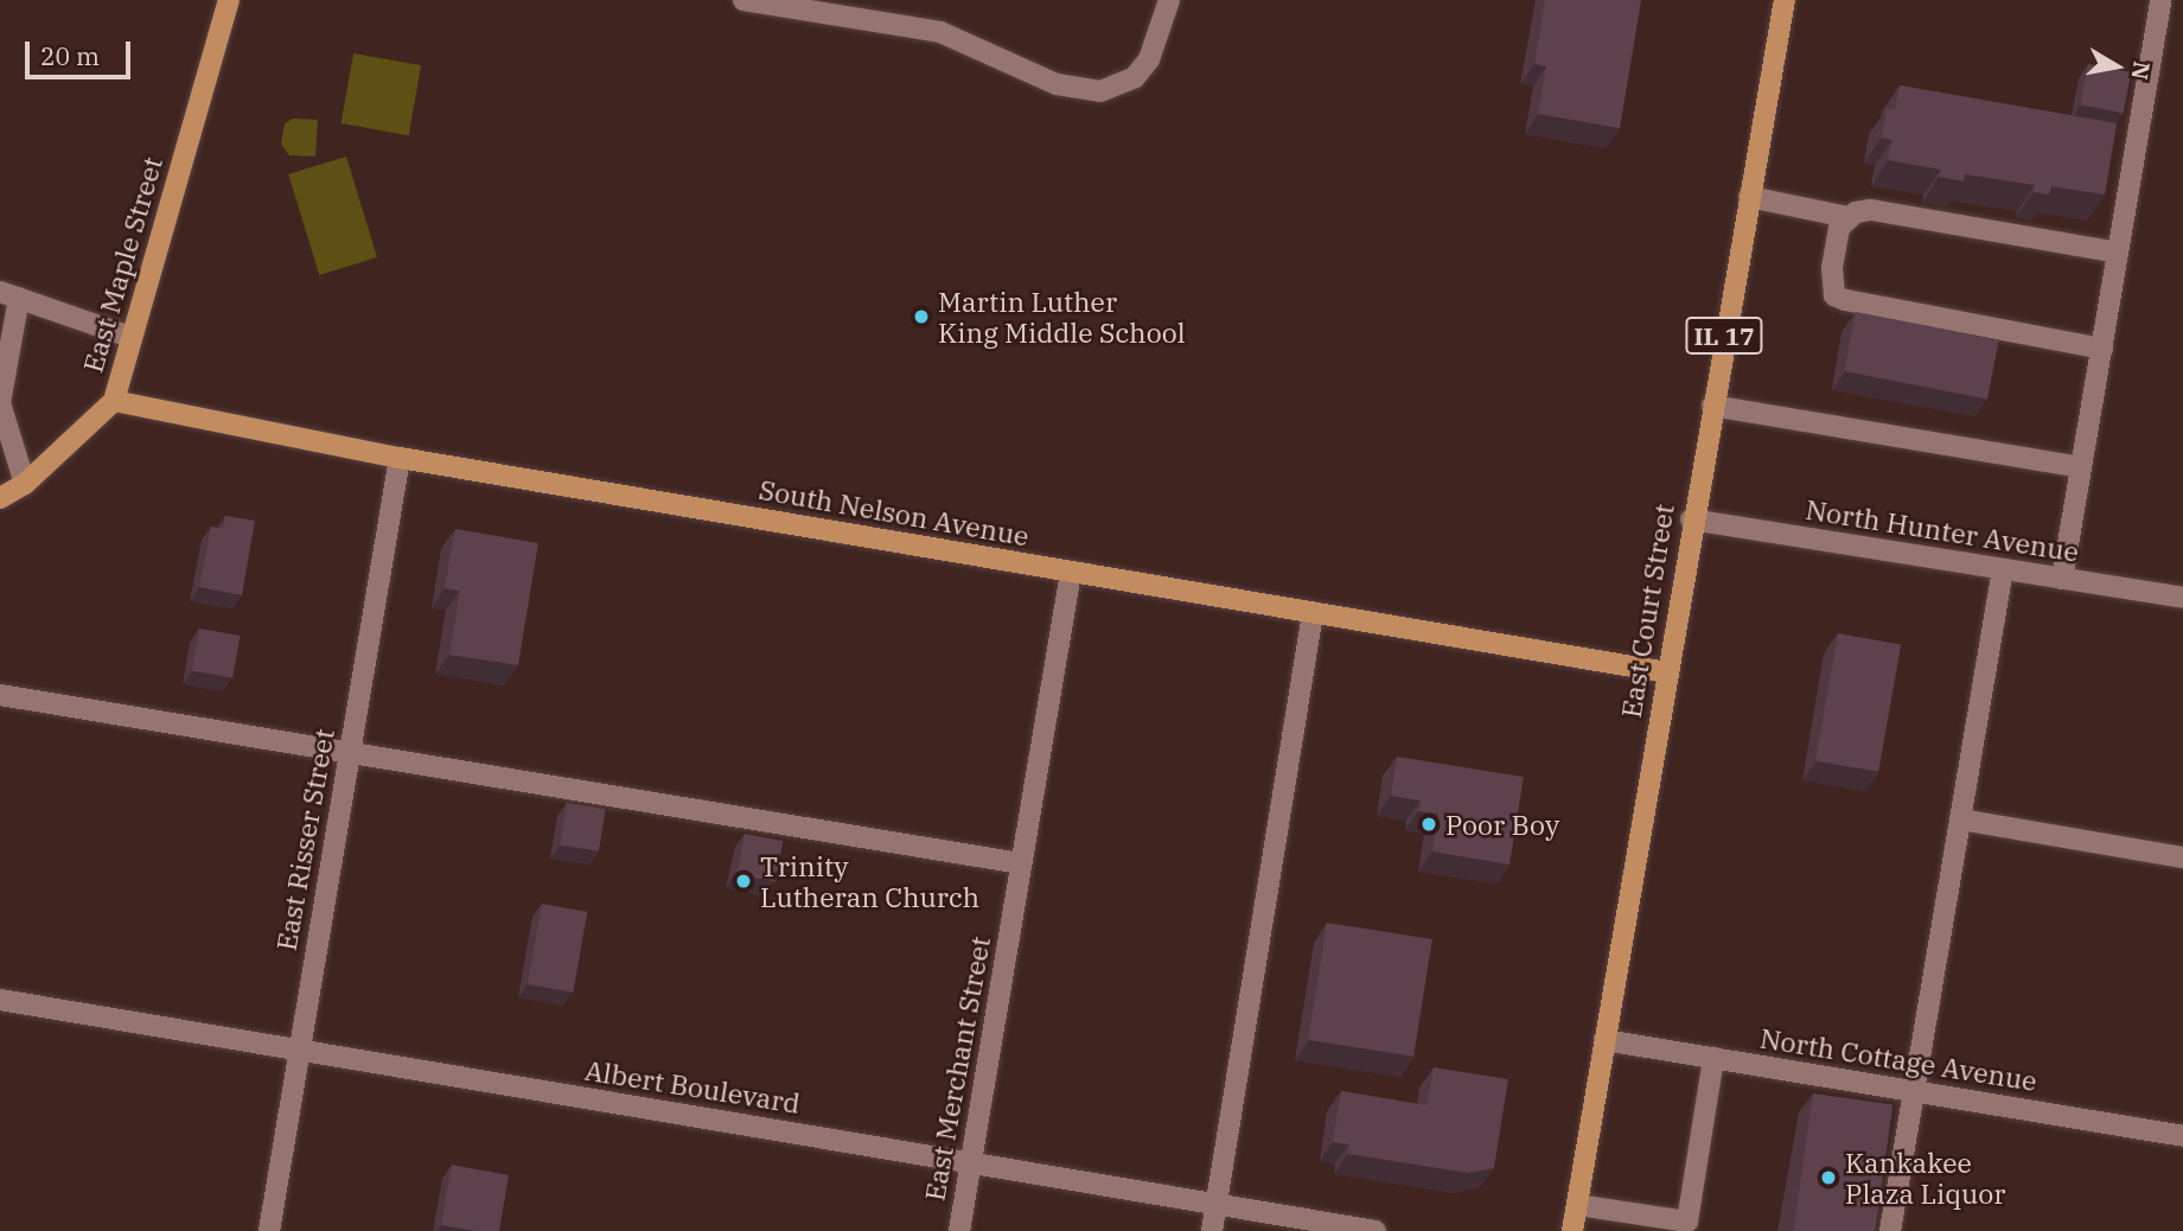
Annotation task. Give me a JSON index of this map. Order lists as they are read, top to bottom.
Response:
{
  "streets": {
    "main road": [
      "East Maple Street",
      "IL 17",
      "South Nelson Avenue",
      "East Court Street"
    ],
    "street": [
      "North Hunter Avenue",
      "East Risser Street",
      "North Cottage Avenue",
      "East Merchant Street",
      "Albert Boulevard"
    ]
  },
  "crossings": [
    ["East Maple Street", "South Nelson Avenue"],
    ["South Nelson Avenue", "East Court Street"],
    ["South Nelson Avenue", "East Risser Street"],
    ["South Nelson Avenue", "East Merchant Street"],
    ["North Hunter Avenue", "East Court Street"],
    ["East Court Street", "North Cottage Avenue"],
    ["East Risser Street", "Albert Boulevard"],
    ["East Merchant Street", "Albert Boulevard"]
  ],
  "places": [
    "Martin Luther King Middle School",
    "Poor Boy",
    "Trinity Lutheran Church",
    "Kankakee Plaza Liquor"
  ],
  "scale_bar": "20 m",
  "north": "right"
}
